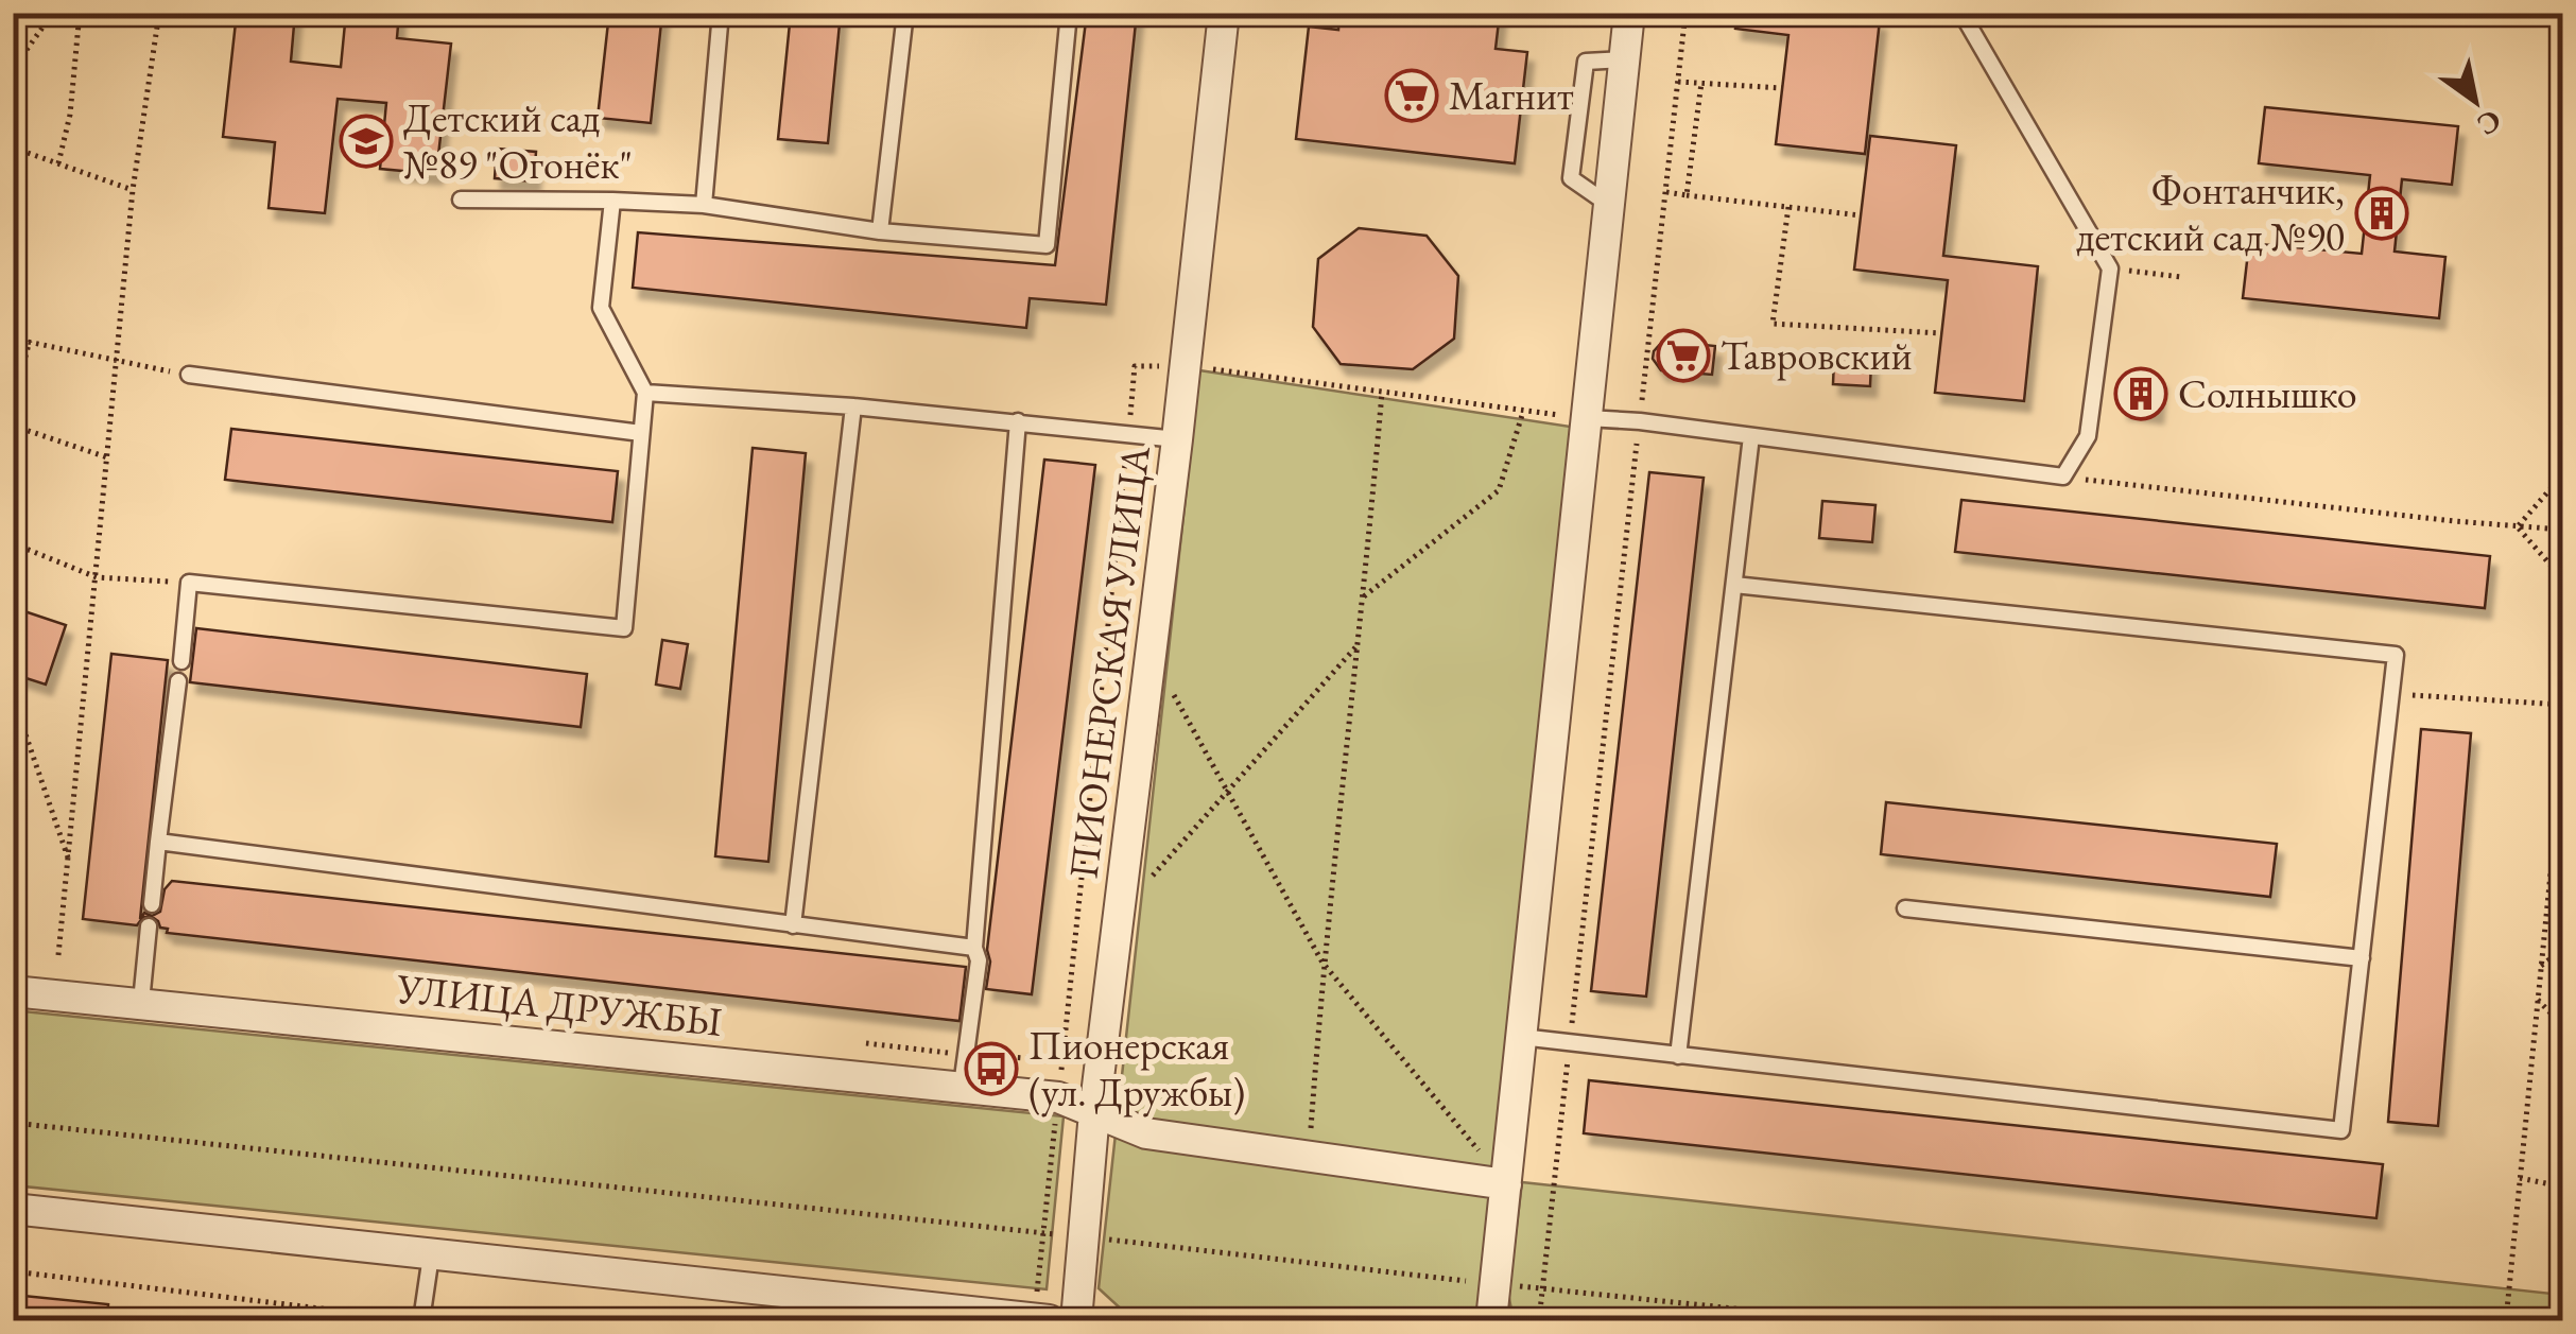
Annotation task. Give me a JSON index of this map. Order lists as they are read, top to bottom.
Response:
{
  "streets": {
    "street": ["ПИОНЕРСКАЯ УЛИЦА", "УЛИЦА ДРУЖБЫ"]
  },
  "crossings": [
    ["ПИОНЕРСКАЯ УЛИЦА", "УЛИЦА ДРУЖБЫ"]
  ],
  "places": {
    "supermarket": ["Магнит", "Тавровский"],
    "school or university": ["Детский сад №89 \"Огонёк\""],
    "building": ["Фонтанчик, детский сад №90", "Солнышко"],
    "bus stop": ["Пионерская (ул. Дружбы)"]
  },
  "north": "bottom right"
}
